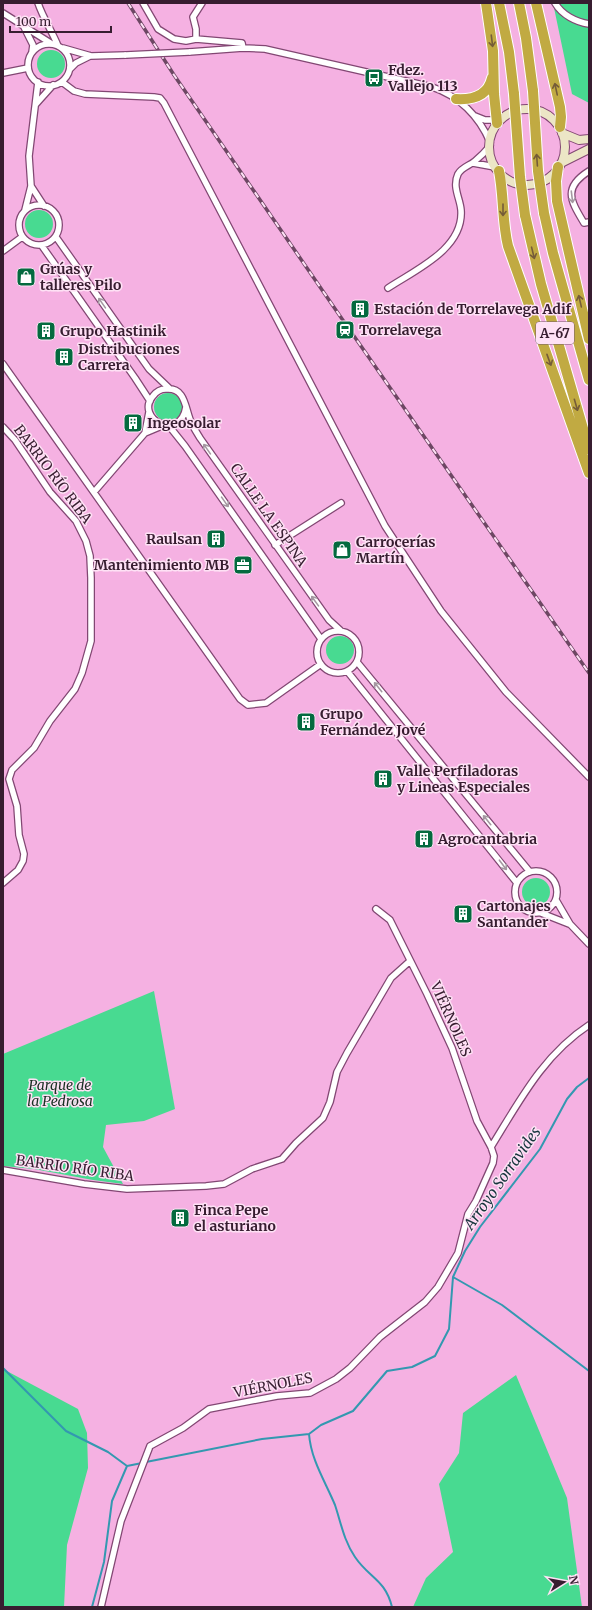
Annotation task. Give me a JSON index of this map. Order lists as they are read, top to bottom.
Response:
{
  "streets": {
    "highway": ["A-67"],
    "street": ["BARRIO RÍO RIBA", "CALLE LA ESPINA", "VIÉRNOLES"]
  },
  "crossings": [
    ["BARRIO RÍO RIBA", "VIÉRNOLES"]
  ],
  "water": ["Arroyo Sorravides"],
  "parks": ["Parque de la Pedrosa"],
  "places": {
    "bus stop": ["Fdez. Vallejo 113"],
    "shop": ["Grúas y talleres Pilo", "Carrocerías Martín"],
    "building": [
      "Estación de Torrelavega Adif",
      "Grupo Hastinik",
      "Distribuciones Carrera",
      "Ingeosolar",
      "Raulsan",
      "Grupo Fernández Jové",
      "Valle Perfiladoras y Lineas Especiales",
      "Agrocantabria",
      "Cartonajes Santander",
      "Finca Pepe el asturiano"
    ],
    "station": ["Torrelavega"],
    "office": ["Mantenimiento MB"]
  },
  "scale_bar": "100 m",
  "north": "right"
}
